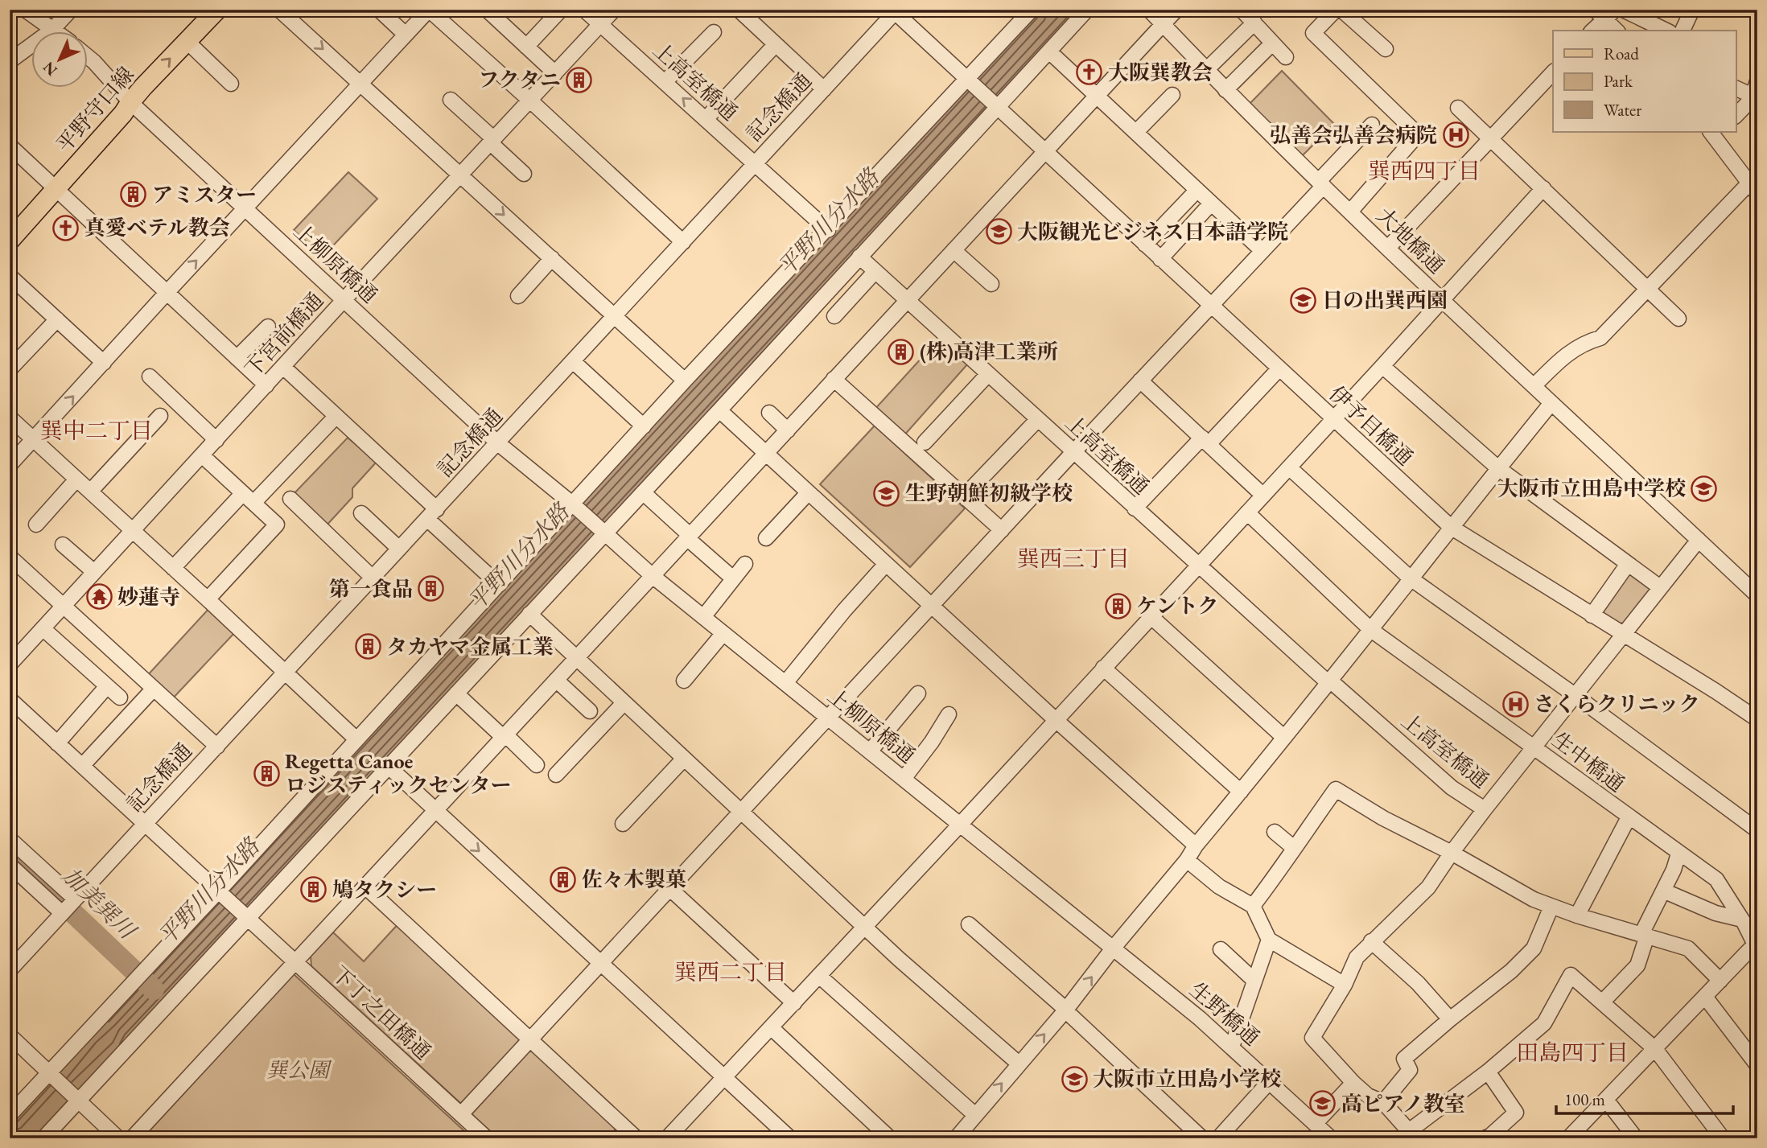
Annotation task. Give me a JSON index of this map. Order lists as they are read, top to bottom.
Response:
{
  "streets": {
    "main road": ["平野守口線"],
    "street": [
      "上高室橋通",
      "記念橋通",
      "大地橋通",
      "上柳原橋通",
      "下宮前橋通",
      "伊予目橋通",
      "生中橋通",
      "下丁之田橋通",
      "生野橋通"
    ]
  },
  "crossings": [
    ["上高室橋通", "記念橋通"],
    ["上高室橋通", "下宮前橋通"],
    ["記念橋通", "上柳原橋通"],
    ["平野守口線", "上柳原橋通"],
    ["上柳原橋通", "下宮前橋通"],
    ["上柳原橋通", "生野橋通"]
  ],
  "districts": [
    "巽西四丁目",
    "巽中二丁目",
    "巽西三丁目",
    "巽西二丁目",
    "田島四丁目"
  ],
  "water": ["平野川分水路", "加美巽川"],
  "parks": ["巽公園"],
  "places": {
    "church": ["大阪巽教会", "真愛ベテル教会"],
    "building": [
      "フクタニ",
      "アミスター",
      "(株)高津工業所",
      "第一食品",
      "ケントク",
      "タカヤマ金属工業",
      "Regetta Canoe ロジスティックセンター",
      "佐々木製菓",
      "鳩タクシー"
    ],
    "hospital": ["弘善会弘善会病院", "さくらクリニック"],
    "school or university": [
      "大阪観光ビジネス日本語学院",
      "日の出巽西園",
      "大阪市立田島中学校",
      "生野朝鮮初級学校",
      "大阪市立田島小学校",
      "高ピアノ教室"
    ],
    "temple": ["妙蓮寺"]
  },
  "legend": ["Road", "Park", "Water"],
  "scale_bar": "100 m",
  "north": "bottom left"
}
